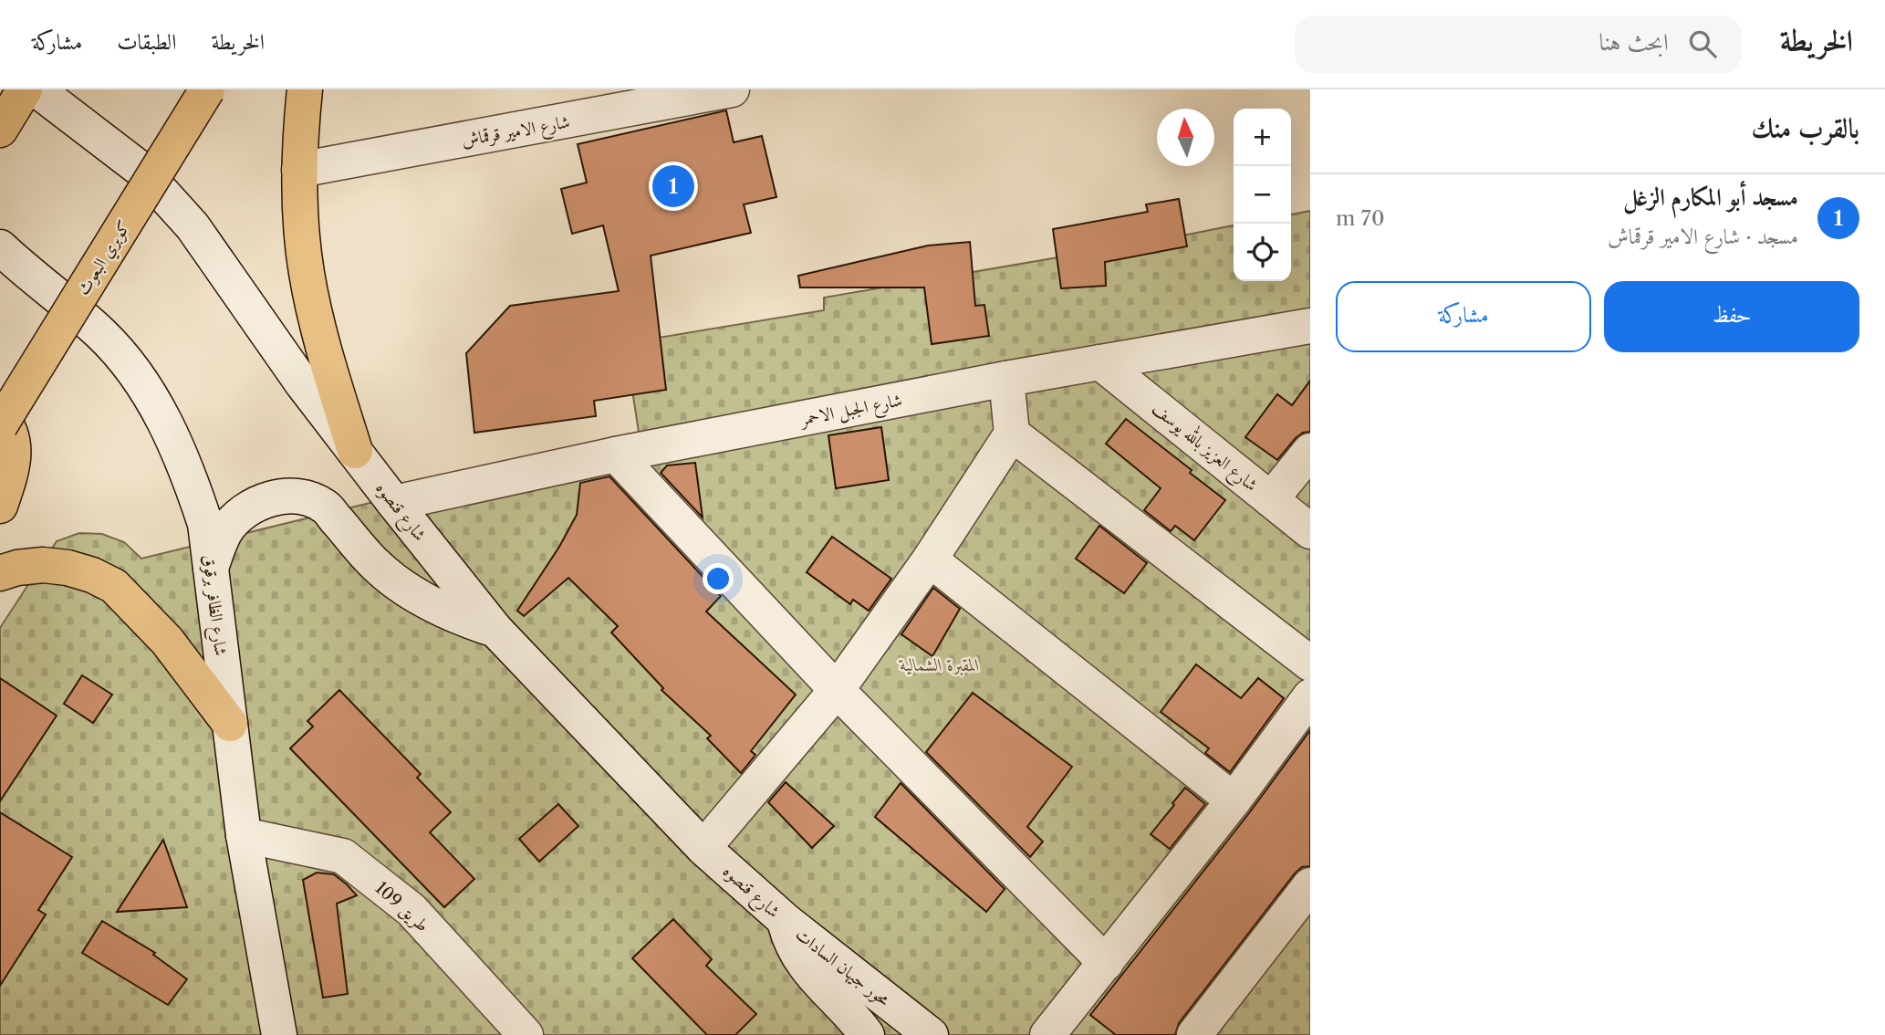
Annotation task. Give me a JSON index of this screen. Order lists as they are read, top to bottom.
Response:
{
  "streets": {
    "highway": ["كوبري البعوث"],
    "street": [
      "شارع الامير قرقماش",
      "شارع الجبل الاحمر",
      "شارع العزيز بالله يوسف",
      "شارع قنصوه",
      "شارع الظافر برقوق",
      "طريق 109",
      "محور جيهان السادات"
    ]
  },
  "crossings": [
    ["شارع الجبل الاحمر", "شارع العزيز بالله يوسف"],
    ["شارع الجبل الاحمر", "شارع قنصوه"],
    ["شارع قنصوه", "محور جيهان السادات"],
    ["شارع الظافر برقوق", "طريق 109"]
  ],
  "parks": ["المقبرة الشمالية"],
  "north": "top",
  "page": {
    "header": "الخريطة",
    "search": "ابحث هنا",
    "nav": ["الخريطة", "الطبقات", "مشاركة"],
    "heading": "بالقرب منك",
    "map_buttons": ["+", "−"],
    "pins": "1",
    "list": [
      {
        "mark": "1",
        "name": "مسجد أبو المكارم الزغل",
        "note": "مسجد · شارع الامير قرقماش",
        "value": "70 m"
      }
    ],
    "buttons": ["حفظ", "مشاركة"]
  }
}
